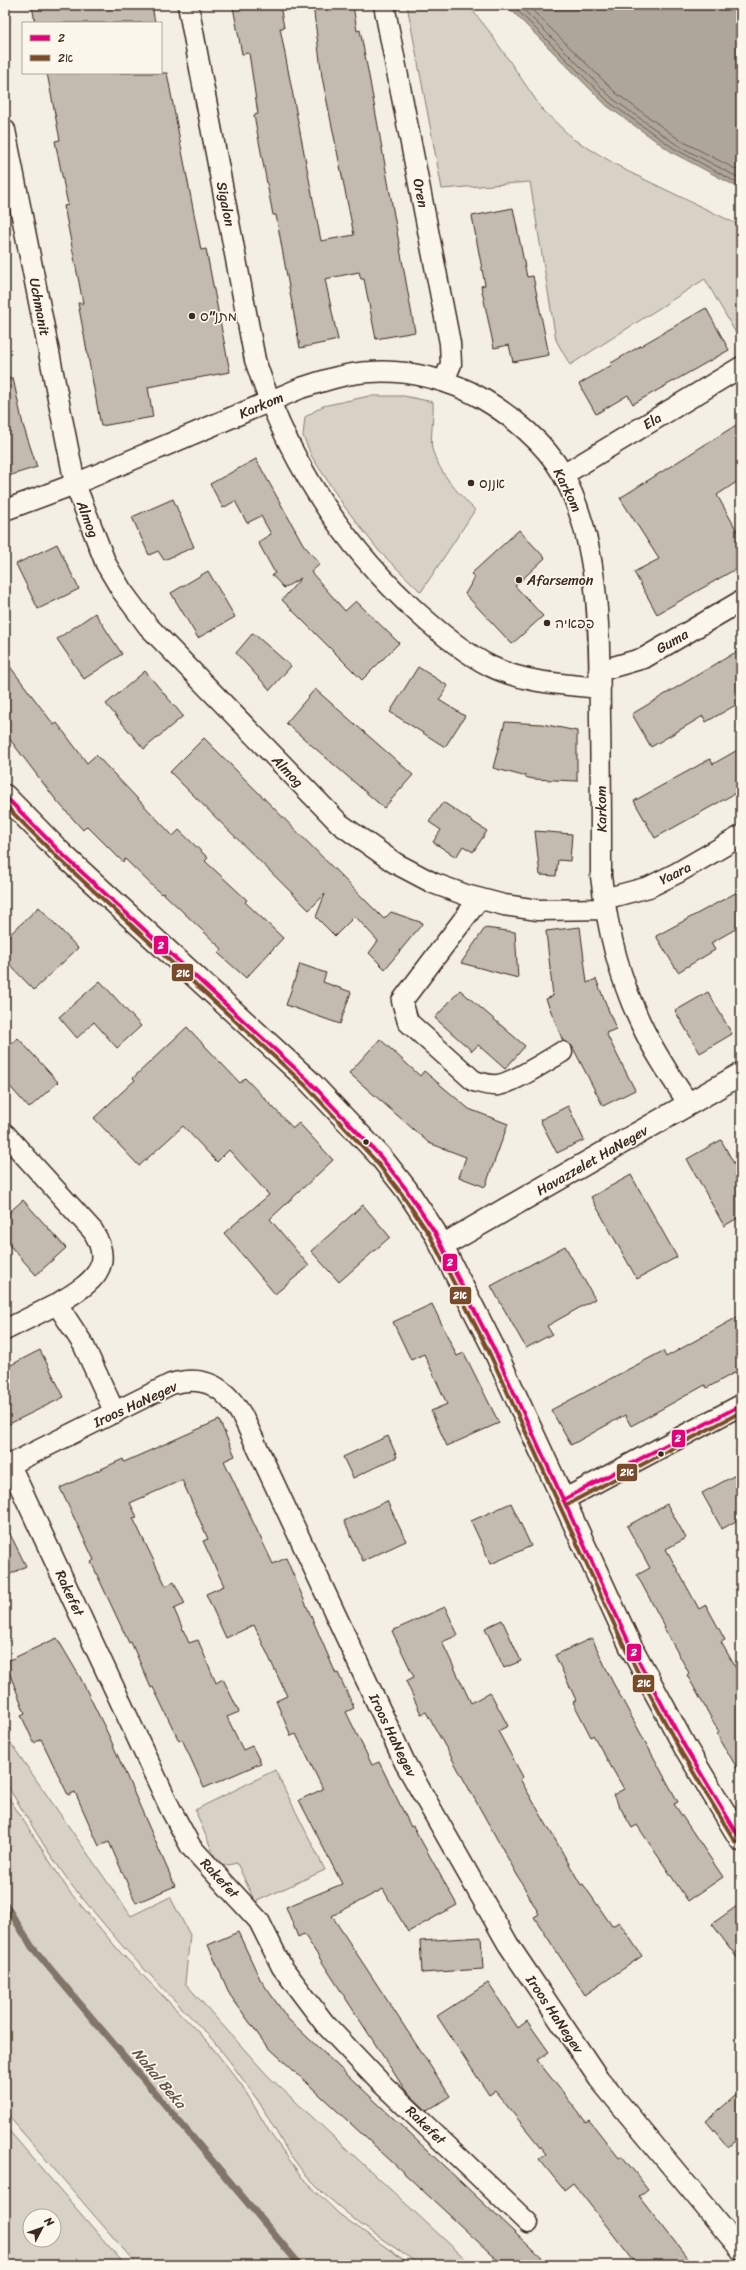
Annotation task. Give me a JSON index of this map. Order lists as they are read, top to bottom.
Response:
{
  "streets": {
    "street": [
      "Oren",
      "Sigalon",
      "Uchmanit",
      "Karkom",
      "Ela",
      "Almog",
      "Guma",
      "Yaara",
      "Havazzelet HaNegev",
      "Iroos HaNegev",
      "Rakefet"
    ]
  },
  "crossings": [
    ["Oren", "Karkom"],
    ["Sigalon", "Karkom"],
    ["Uchmanit", "Karkom"],
    ["Uchmanit", "Almog"],
    ["Karkom", "Ela"],
    ["Karkom", "Almog"],
    ["Karkom", "Guma"],
    ["Karkom", "Yaara"],
    ["Karkom", "Havazzelet HaNegev"],
    ["Almog", "Yaara"],
    ["Iroos HaNegev", "Rakefet"]
  ],
  "water": ["Nahal Beka"],
  "places": [
    "מתנ\"ס",
    "אננס",
    "Afarsemon",
    "פפאיה"
  ],
  "lines": ["transit line 2", "transit line 2א"],
  "legend": ["2", "2א"],
  "north": "top right"
}
